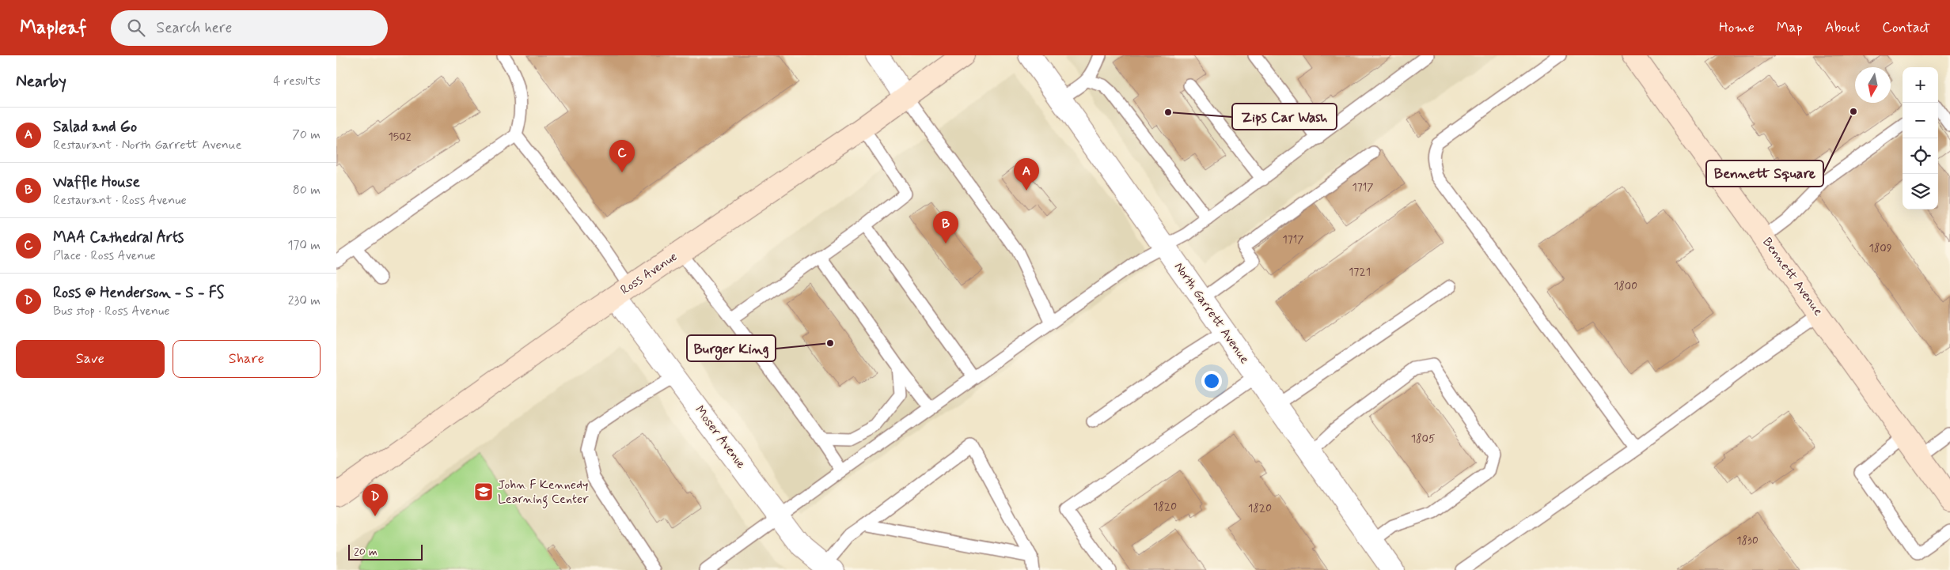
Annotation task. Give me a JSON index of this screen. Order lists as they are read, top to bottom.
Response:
{
  "streets": {
    "main road": ["Ross Avenue", "Bennett Avenue"],
    "street": ["North Garrett Avenue", "Moser Avenue"]
  },
  "crossings": [
    ["Ross Avenue", "Moser Avenue"]
  ],
  "places": {
    "other": ["Bennett Square", "Zips Car Wash", "Burger King"],
    "school or university": ["John F Kennedy Learning Center"]
  },
  "house_numbers": [
    "1502",
    "1717",
    "1717",
    "1809",
    "1721",
    "1800",
    "1805",
    "1820",
    "1820",
    "1830"
  ],
  "scale_bar": "20 m",
  "north": "bottom",
  "page": {
    "header": "Mapleaf",
    "search": "Search here",
    "nav": [
      "Home",
      "Map",
      "About",
      "Contact"
    ],
    "heading": ["Nearby", "4 results"],
    "map_buttons": ["+", "−"],
    "list": [
      {
        "mark": "A",
        "name": "Salad and Go",
        "note": "Restaurant · North Garrett Avenue",
        "value": "70 m"
      },
      {
        "mark": "B",
        "name": "Waffle House",
        "note": "Restaurant · Ross Avenue",
        "value": "80 m"
      },
      {
        "mark": "C",
        "name": "MAA Cathedral Arts",
        "note": "Place · Ross Avenue",
        "value": "170 m"
      },
      {
        "mark": "D",
        "name": "Ross @ Henderson - S - FS",
        "note": "Bus stop · Ross Avenue",
        "value": "230 m"
      }
    ],
    "pins": [
      "C",
      "A",
      "B",
      "D"
    ],
    "buttons": ["Save", "Share"],
    "scale": "20 m"
  }
}
